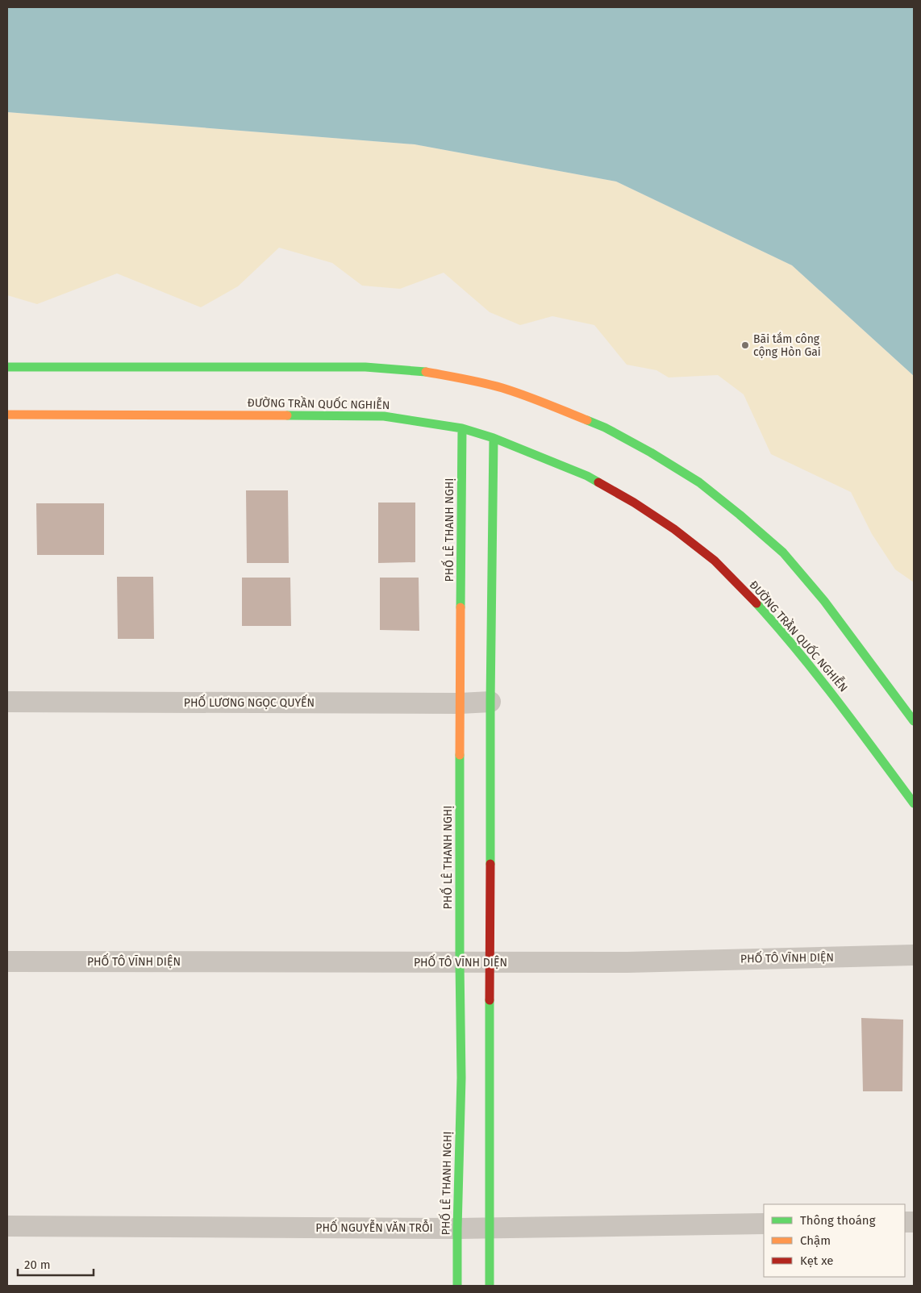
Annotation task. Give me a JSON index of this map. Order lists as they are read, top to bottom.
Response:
{
  "streets": {
    "main road": ["ĐƯỜNG TRẦN QUỐC NGHIỄN", "PHỐ LÊ THANH NGHỊ"],
    "street": ["PHỐ LƯƠNG NGỌC QUYẾN", "PHỐ TÔ VĨNH DIỆN", "PHỐ NGUYỄN VĂN TRỖI"]
  },
  "crossings": [
    ["ĐƯỜNG TRẦN QUỐC NGHIỄN", "PHỐ LÊ THANH NGHỊ"],
    ["PHỐ LÊ THANH NGHỊ", "PHỐ LƯƠNG NGỌC QUYẾN"],
    ["PHỐ LÊ THANH NGHỊ", "PHỐ TÔ VĨNH DIỆN"],
    ["PHỐ LÊ THANH NGHỊ", "PHỐ NGUYỄN VĂN TRỖI"]
  ],
  "places": ["Bãi tắm công cộng Hòn Gai"],
  "legend": ["Thông thoáng", "Chậm", "Kẹt xe"],
  "scale_bar": "20 m"
}
